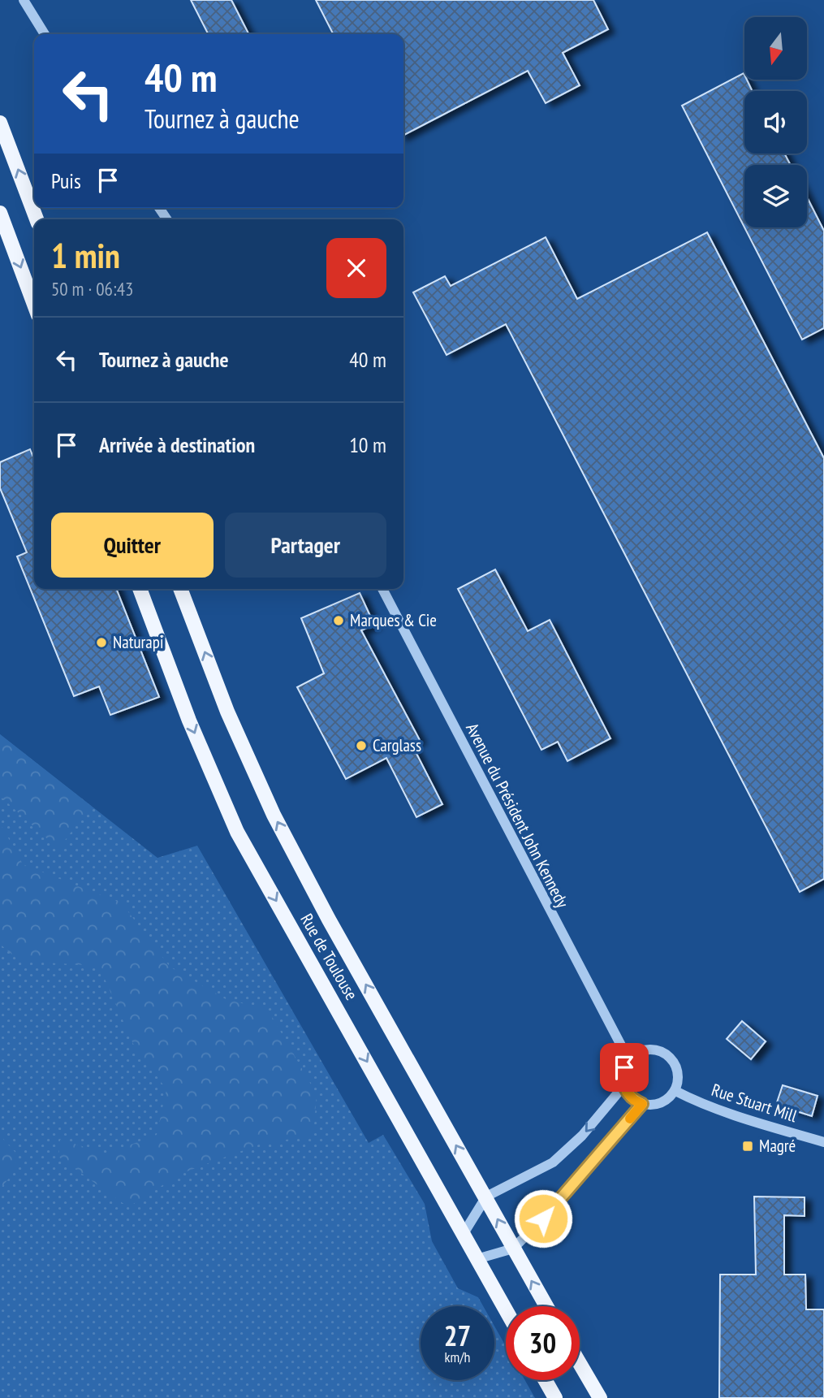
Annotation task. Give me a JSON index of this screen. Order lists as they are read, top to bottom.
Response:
{
  "streets": {
    "main road": ["Rue de Toulouse"],
    "street": ["Avenue du Président John Kennedy", "Rue Stuart Mill"]
  },
  "crossings": [
    ["Avenue du Président John Kennedy", "Rue Stuart Mill"]
  ],
  "places": {
    "other": ["Marques & Cie", "Naturapi", "Carglass"],
    "transit": ["Magré"]
  },
  "north": "bottom",
  "page": {
    "turn": ["40 m", "Tournez à gauche"],
    "then": "Puis",
    "heading": ["1 min", "50 m · 06:43"],
    "list": [
      {
        "name": "Tournez à gauche",
        "value": "40 m"
      },
      {
        "name": "Arrivée à destination",
        "value": "10 m"
      }
    ],
    "buttons": ["Quitter", "Partager"],
    "speed": "27 km/h",
    "limit": "30"
  }
}
